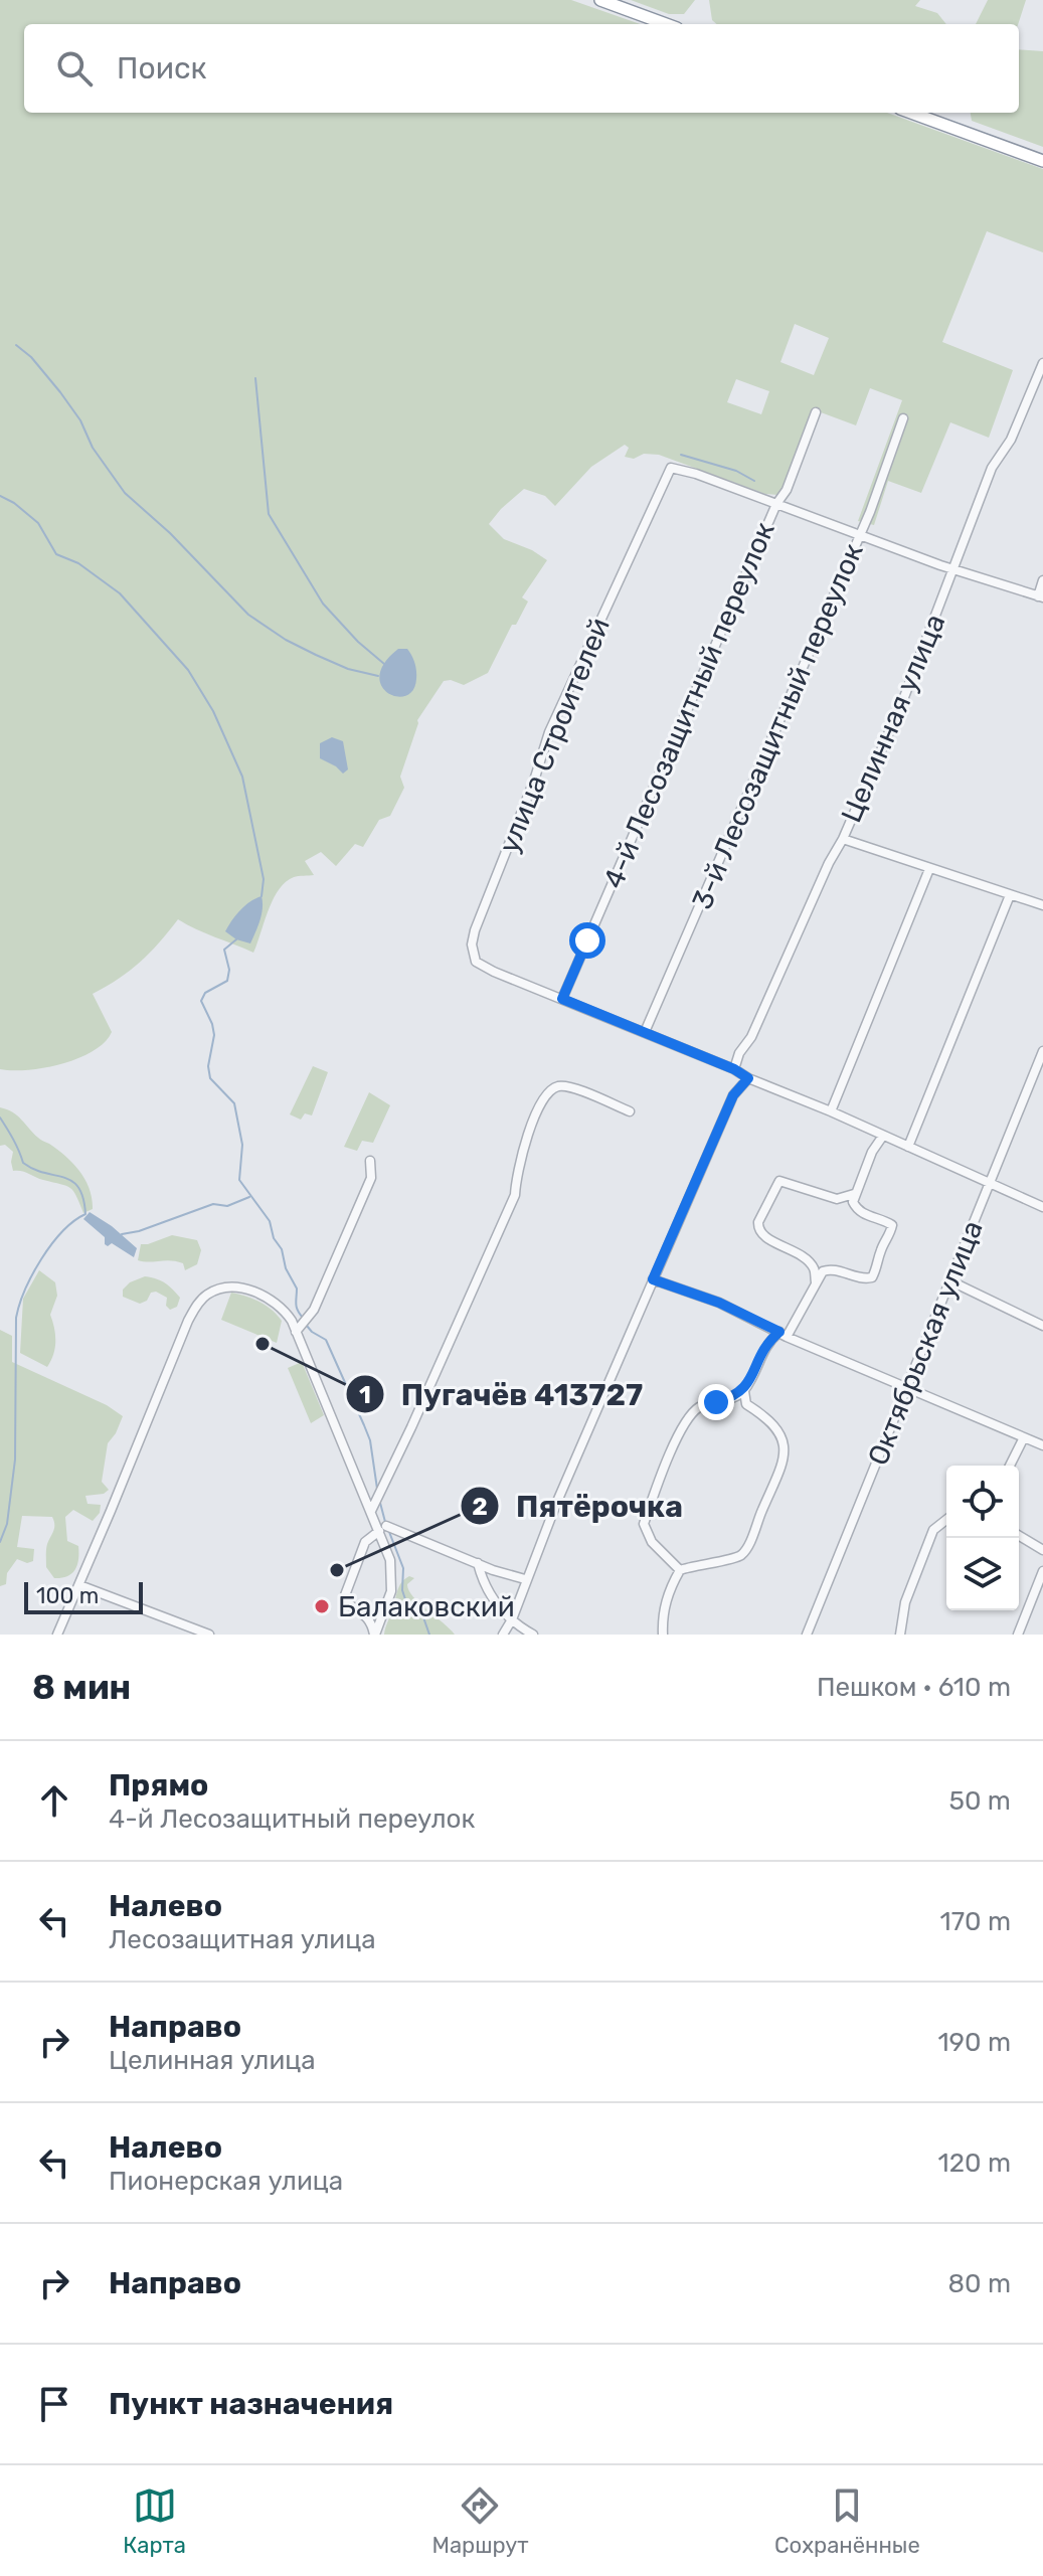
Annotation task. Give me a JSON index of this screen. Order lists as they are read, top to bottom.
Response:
{
  "streets": {
    "street": [
      "4-й Лесозащитный переулок",
      "Целинная улица",
      "3-й Лесозащитный переулок",
      "улица Строителей",
      "Октябрьская улица"
    ]
  },
  "crossings": [
    ["4-й Лесозащитный переулок", "улица Строителей"]
  ],
  "places": ["Пугачёв 413727", "Пятёрочка", "Балаковский"],
  "scale_bar": "100 m",
  "page": {
    "search": "Поиск",
    "scale": "100 m",
    "heading": ["8 мин", "Пешком · 610 m"],
    "list": [
      ["Прямо", "4-й Лесозащитный переулок", "50 m"],
      ["Налево", "Лесозащитная улица", "170 m"],
      ["Направо", "Целинная улица", "190 m"],
      ["Налево", "Пионерская улица", "120 m"],
      ["Направо", "80 m"],
      "Пункт назначения"
    ],
    "nav": ["Карта", "Маршрут", "Сохранённые"]
  }
}
